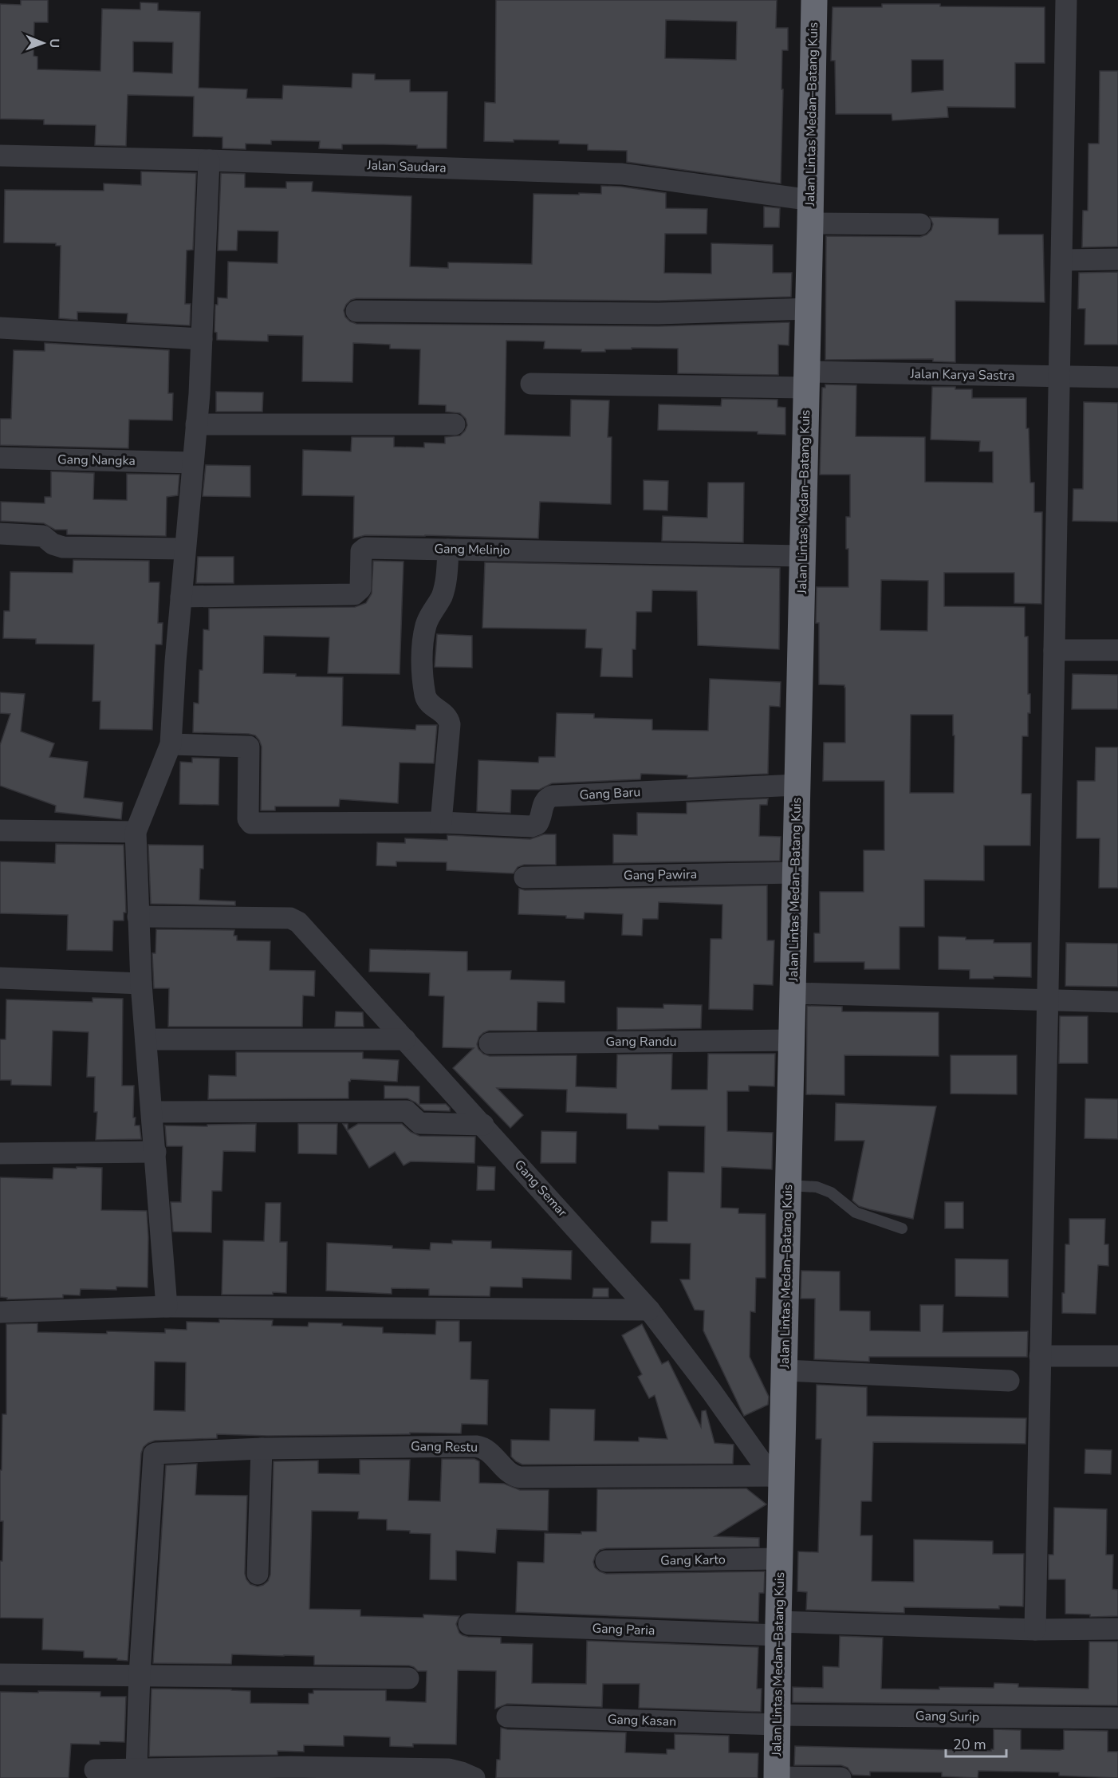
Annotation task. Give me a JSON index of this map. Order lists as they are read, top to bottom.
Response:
{
  "streets": {
    "highway": ["Jalan Lintas Medan–Batang Kuis"],
    "street": [
      "Jalan Saudara",
      "Jalan Karya Sastra",
      "Gang Nangka",
      "Gang Melinjo",
      "Gang Baru",
      "Gang Pawira",
      "Gang Randu",
      "Gang Semar",
      "Gang Restu",
      "Gang Karto",
      "Gang Paria",
      "Gang Surip",
      "Gang Kasan"
    ]
  },
  "crossings": [
    ["Jalan Lintas Medan–Batang Kuis", "Jalan Saudara"],
    ["Jalan Lintas Medan–Batang Kuis", "Jalan Karya Sastra"],
    ["Jalan Lintas Medan–Batang Kuis", "Gang Melinjo"],
    ["Jalan Lintas Medan–Batang Kuis", "Gang Baru"],
    ["Jalan Lintas Medan–Batang Kuis", "Gang Pawira"],
    ["Jalan Lintas Medan–Batang Kuis", "Gang Randu"],
    ["Jalan Lintas Medan–Batang Kuis", "Gang Semar"],
    ["Jalan Lintas Medan–Batang Kuis", "Gang Restu"],
    ["Jalan Lintas Medan–Batang Kuis", "Gang Karto"],
    ["Jalan Lintas Medan–Batang Kuis", "Gang Paria"],
    ["Jalan Lintas Medan–Batang Kuis", "Gang Surip"],
    ["Jalan Lintas Medan–Batang Kuis", "Gang Kasan"],
    ["Gang Semar", "Gang Restu"],
    ["Gang Surip", "Gang Kasan"]
  ],
  "scale_bar": "20 m",
  "north": "right"
}
